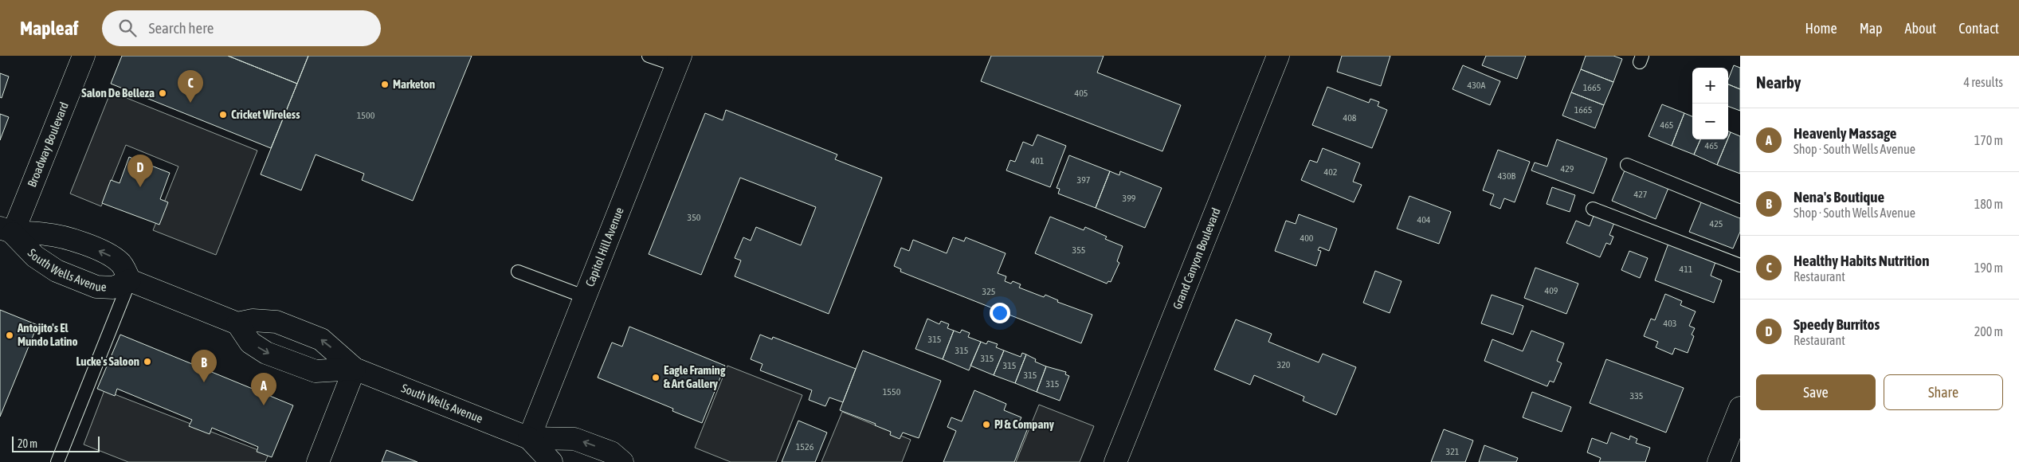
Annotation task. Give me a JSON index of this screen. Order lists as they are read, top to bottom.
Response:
{
  "streets": {
    "street": [
      "Broadway Boulevard",
      "Capitol Hill Avenue",
      "Grand Canyon Boulevard",
      "South Wells Avenue"
    ]
  },
  "crossings": [
    ["Broadway Boulevard", "South Wells Avenue"],
    ["Capitol Hill Avenue", "South Wells Avenue"]
  ],
  "places": [
    "Marketon",
    "Salon De Belleza",
    "Cricket Wireless",
    "Antojito's El Mundo Latino",
    "Lucke's Saloon",
    "Eagle Framing & Art Gallery",
    "PJ & Company"
  ],
  "house_numbers": [
    "430A",
    "1665",
    "405",
    "1665",
    "1500",
    "408",
    "465",
    "465",
    "401",
    "429",
    "402",
    "430B",
    "397",
    "427",
    "399",
    "350",
    "404",
    "425",
    "400",
    "355",
    "411",
    "409",
    "325",
    "403",
    "315",
    "315",
    "315",
    "320",
    "315",
    "315",
    "315",
    "1550",
    "335",
    "1526",
    "321"
  ],
  "scale_bar": "20 m",
  "page": {
    "header": "Mapleaf",
    "search": "Search here",
    "nav": [
      "Home",
      "Map",
      "About",
      "Contact"
    ],
    "heading": ["Nearby", "4 results"],
    "map_buttons": ["+", "−"],
    "pins": [
      "C",
      "D",
      "B",
      "A"
    ],
    "list": [
      {
        "mark": "A",
        "name": "Heavenly Massage",
        "note": "Shop · South Wells Avenue",
        "value": "170 m"
      },
      {
        "mark": "B",
        "name": "Nena's Boutique",
        "note": "Shop · South Wells Avenue",
        "value": "180 m"
      },
      {
        "mark": "C",
        "name": "Healthy Habits Nutrition",
        "note": "Restaurant",
        "value": "190 m"
      },
      {
        "mark": "D",
        "name": "Speedy Burritos",
        "note": "Restaurant",
        "value": "200 m"
      }
    ],
    "buttons": ["Save", "Share"],
    "scale": "20 m"
  }
}
